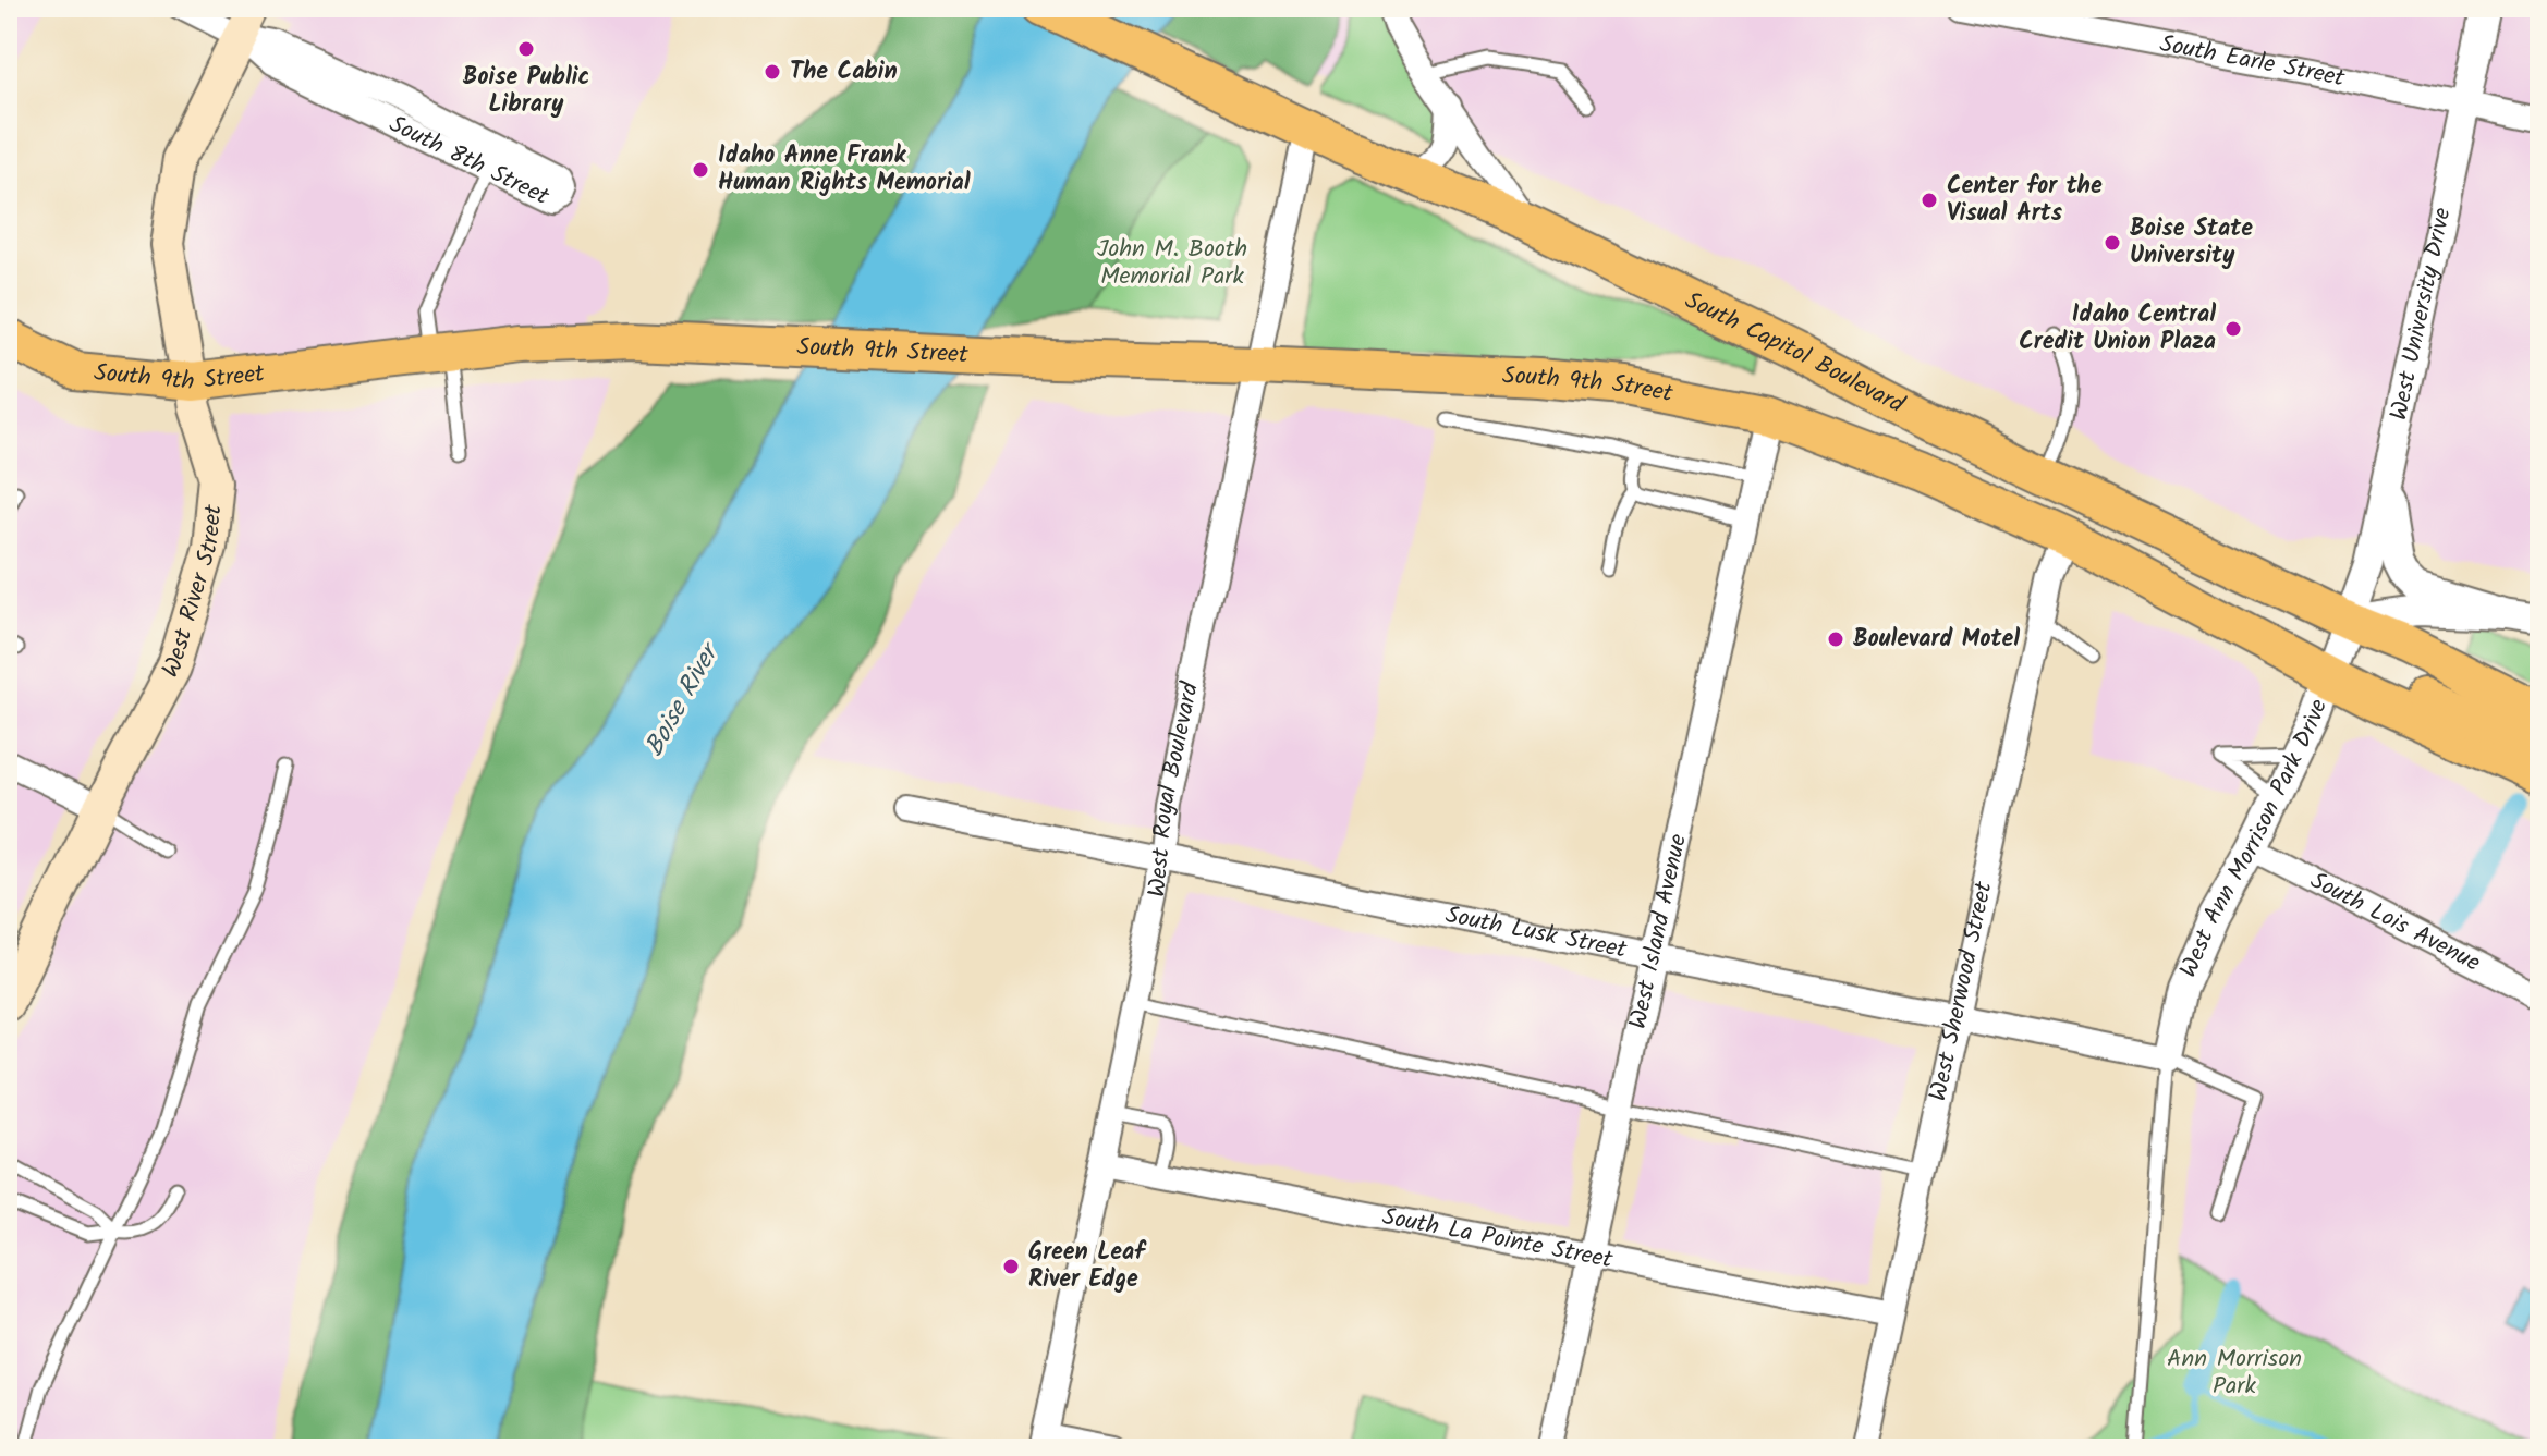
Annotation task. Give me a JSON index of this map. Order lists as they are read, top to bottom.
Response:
{
  "streets": {
    "main road": ["South 9th Street", "South Capitol Boulevard", "West River Street"],
    "street": [
      "South Earle Street",
      "South 8th Street",
      "West University Drive",
      "West Royal Boulevard",
      "West Ann Morrison Park Drive",
      "South Lois Avenue",
      "West Island Avenue",
      "South Lusk Street",
      "West Sherwood Street",
      "South La Pointe Street"
    ]
  },
  "crossings": [
    ["South Earle Street", "West University Drive"],
    ["South 8th Street", "West River Street"],
    ["West University Drive", "South Capitol Boulevard"],
    ["West University Drive", "West Ann Morrison Park Drive"],
    ["South 9th Street", "West River Street"],
    ["South 9th Street", "West Royal Boulevard"],
    ["South 9th Street", "West Island Avenue"],
    ["South Capitol Boulevard", "West Royal Boulevard"],
    ["South Capitol Boulevard", "West Ann Morrison Park Drive"],
    ["West Royal Boulevard", "South Lusk Street"],
    ["West Royal Boulevard", "South La Pointe Street"],
    ["West Ann Morrison Park Drive", "South Lois Avenue"],
    ["West Ann Morrison Park Drive", "South Lusk Street"],
    ["West Island Avenue", "South Lusk Street"],
    ["West Island Avenue", "South La Pointe Street"],
    ["South Lusk Street", "West Sherwood Street"],
    ["West Sherwood Street", "South La Pointe Street"]
  ],
  "water": ["Boise River"],
  "parks": ["John M. Booth Memorial Park", "Ann Morrison Park"],
  "places": [
    "Boise Public Library",
    "The Cabin",
    "Idaho Anne Frank Human Rights Memorial",
    "Center for the Visual Arts",
    "Boise State University",
    "Idaho Central Credit Union Plaza",
    "Boulevard Motel",
    "Green Leaf River Edge"
  ]
}
